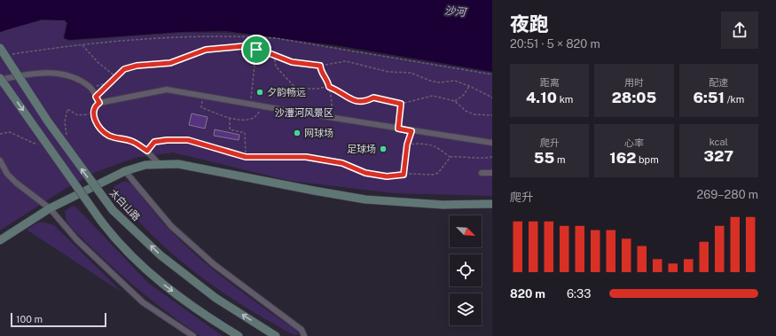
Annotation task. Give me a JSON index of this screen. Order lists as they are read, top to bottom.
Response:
{
  "streets": {
    "main road": ["太白山路"]
  },
  "water": ["沙河"],
  "parks": ["沙澧河风景区"],
  "places": ["夕韵畅远", "网球场", "足球场"],
  "scale_bar": "100 m",
  "north": "bottom right",
  "page": {
    "heading": ["夜跑", "20:51 · 5 × 820 m"],
    "stats": [
      ["距离", "4.10 km"],
      ["用时", "28:05"],
      ["配速", "6:51 /km"],
      ["爬升", "55 m"],
      ["心率", "162 bpm"],
      ["kcal", "327"]
    ],
    "chart": ["爬升", "269–280 m"],
    "list": [
      {
        "name": "820 m",
        "note": "6:33"
      }
    ],
    "scale": "100 m"
  }
}
